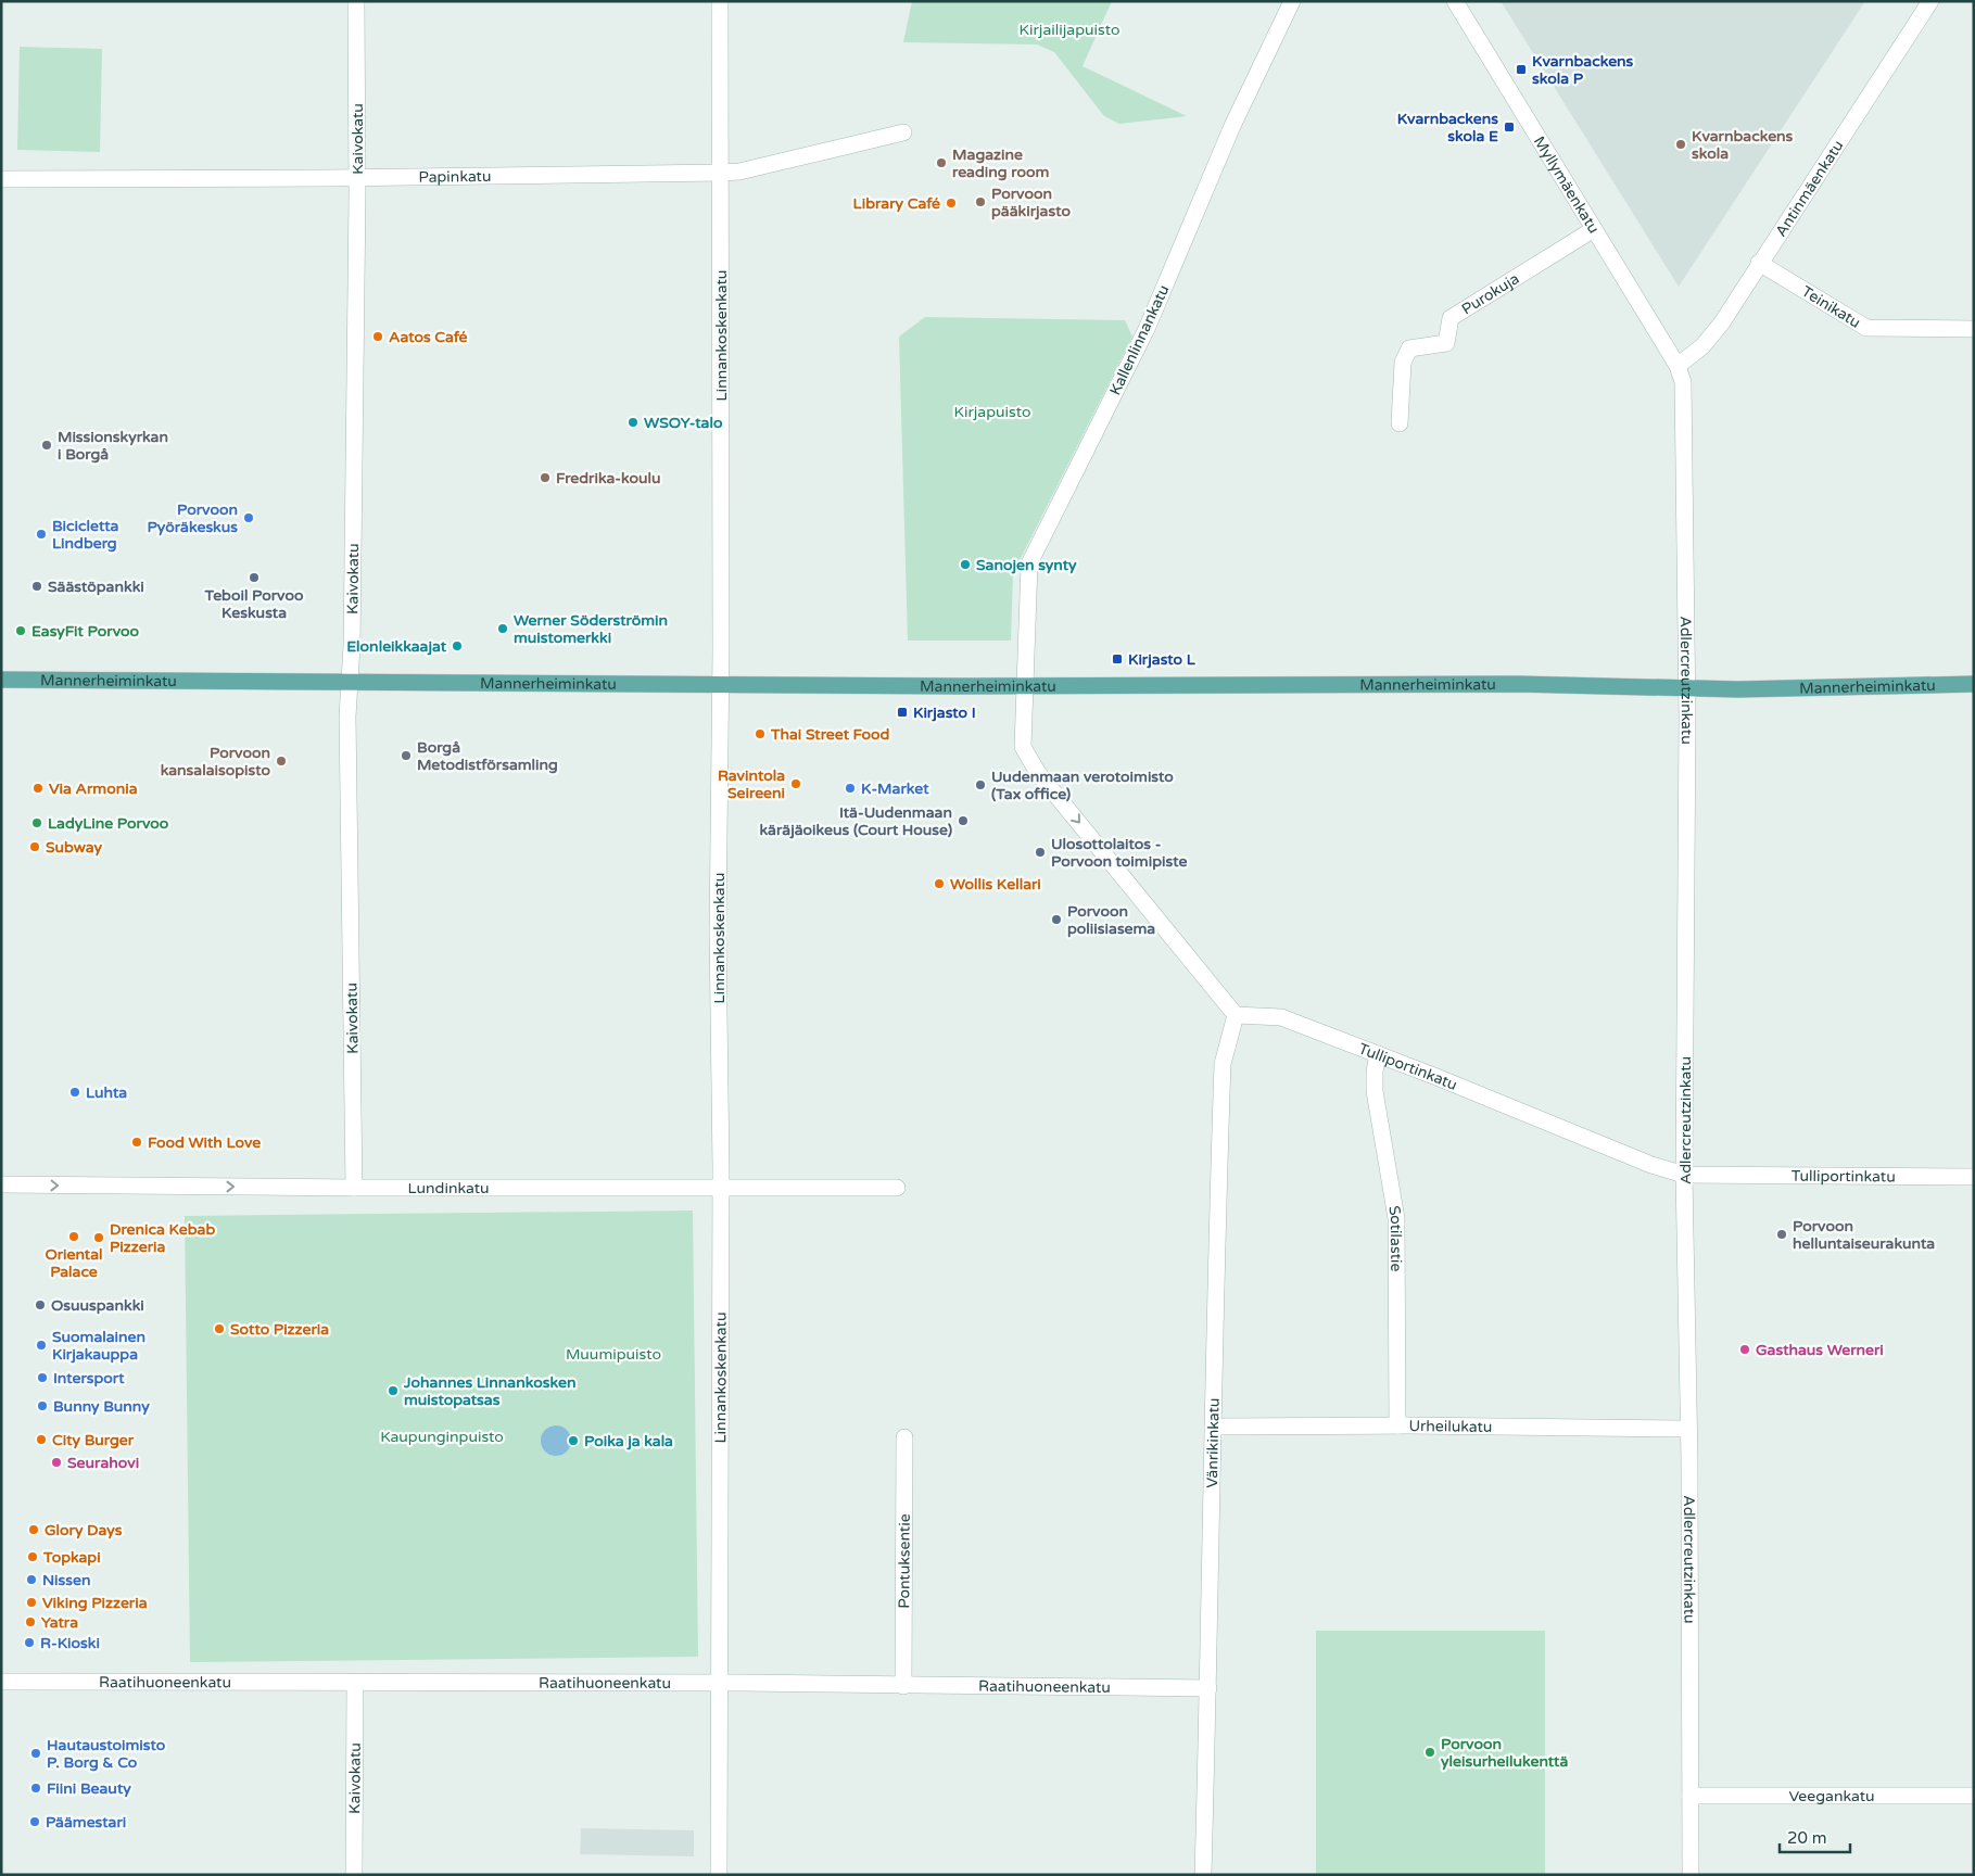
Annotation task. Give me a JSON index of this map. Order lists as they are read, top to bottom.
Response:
{
  "streets": {
    "main road": ["Mannerheiminkatu"],
    "street": [
      "Kaivokatu",
      "Papinkatu",
      "Myllymäenkatu",
      "Antinmäenkatu",
      "Purokuja",
      "Teinikatu",
      "Linnankoskenkatu",
      "Kallenlinnankatu",
      "Adlercreutzinkatu",
      "Tulliportinkatu",
      "Lundinkatu",
      "Sotilastie",
      "Urheilukatu",
      "Vänrikinkatu",
      "Pontuksentie",
      "Raatihuoneenkatu",
      "Veegankatu"
    ]
  },
  "crossings": [
    ["Kaivokatu", "Papinkatu"],
    ["Kaivokatu", "Mannerheiminkatu"],
    ["Kaivokatu", "Lundinkatu"],
    ["Kaivokatu", "Raatihuoneenkatu"],
    ["Papinkatu", "Linnankoskenkatu"],
    ["Myllymäenkatu", "Antinmäenkatu"],
    ["Myllymäenkatu", "Purokuja"],
    ["Myllymäenkatu", "Adlercreutzinkatu"],
    ["Antinmäenkatu", "Teinikatu"],
    ["Antinmäenkatu", "Adlercreutzinkatu"],
    ["Linnankoskenkatu", "Mannerheiminkatu"],
    ["Linnankoskenkatu", "Lundinkatu"],
    ["Linnankoskenkatu", "Raatihuoneenkatu"],
    ["Kallenlinnankatu", "Mannerheiminkatu"],
    ["Adlercreutzinkatu", "Mannerheiminkatu"],
    ["Adlercreutzinkatu", "Tulliportinkatu"],
    ["Adlercreutzinkatu", "Urheilukatu"],
    ["Adlercreutzinkatu", "Veegankatu"],
    ["Tulliportinkatu", "Sotilastie"],
    ["Tulliportinkatu", "Vänrikinkatu"],
    ["Sotilastie", "Urheilukatu"],
    ["Urheilukatu", "Vänrikinkatu"],
    ["Vänrikinkatu", "Raatihuoneenkatu"],
    ["Pontuksentie", "Raatihuoneenkatu"]
  ],
  "one_way": ["Lundinkatu"],
  "parks": [
    "Kirjailijapuisto",
    "Kirjapuisto",
    "Muumipuisto",
    "Kaupunginpuisto"
  ],
  "places": {
    "transit": [
      "Kvarnbackens skola P",
      "Kvarnbackens skola E",
      "Kirjasto L",
      "Kirjasto I"
    ],
    "other": [
      "Kvarnbackens skola",
      "Magazine reading room",
      "Porvoon pääkirjasto",
      "Library Café",
      "Aatos Café",
      "WSOY-talo",
      "Missionskyrkan i Borgå",
      "Fredrika-koulu",
      "Porvoon Pyöräkeskus",
      "Bicicletta Lindberg",
      "Sanojen synty",
      "Teboil Porvoo Keskusta",
      "Säästöpankki",
      "Werner Söderströmin muistomerkki",
      "EasyFit Porvoo",
      "Elonleikkaajat",
      "Thai Street Food",
      "Borgå Metodistförsamling",
      "Porvoon kansalaisopisto",
      "Ravintola Seireeni",
      "Uudenmaan verotoimisto (Tax office)",
      "Via Armonia",
      "K-Market",
      "Itä-Uudenmaan käräjäoikeus (Court House)",
      "LadyLine Porvoo",
      "Subway",
      "Ulosottolaitos - Porvoon toimipiste",
      "Wollis Kellari",
      "Porvoon poliisiasema",
      "Luhta",
      "Food With Love",
      "Porvoon helluntaiseurakunta",
      "Oriental Palace",
      "Drenica Kebab Pizzeria",
      "Osuuspankki",
      "Sotto Pizzeria",
      "Suomalainen Kirjakauppa",
      "Gasthaus Werneri",
      "Intersport",
      "Johannes Linnankosken muistopatsas",
      "Bunny Bunny",
      "City Burger",
      "Poika ja kala",
      "Seurahovi",
      "Glory Days",
      "Topkapi",
      "Nissen",
      "Viking Pizzeria",
      "Yatra",
      "R-Kioski",
      "Porvoon yleisurheilukenttä",
      "Hautaustoimisto P. Borg & Co",
      "Fiini Beauty",
      "Päämestari"
    ]
  },
  "scale_bar": "20 m"
}
